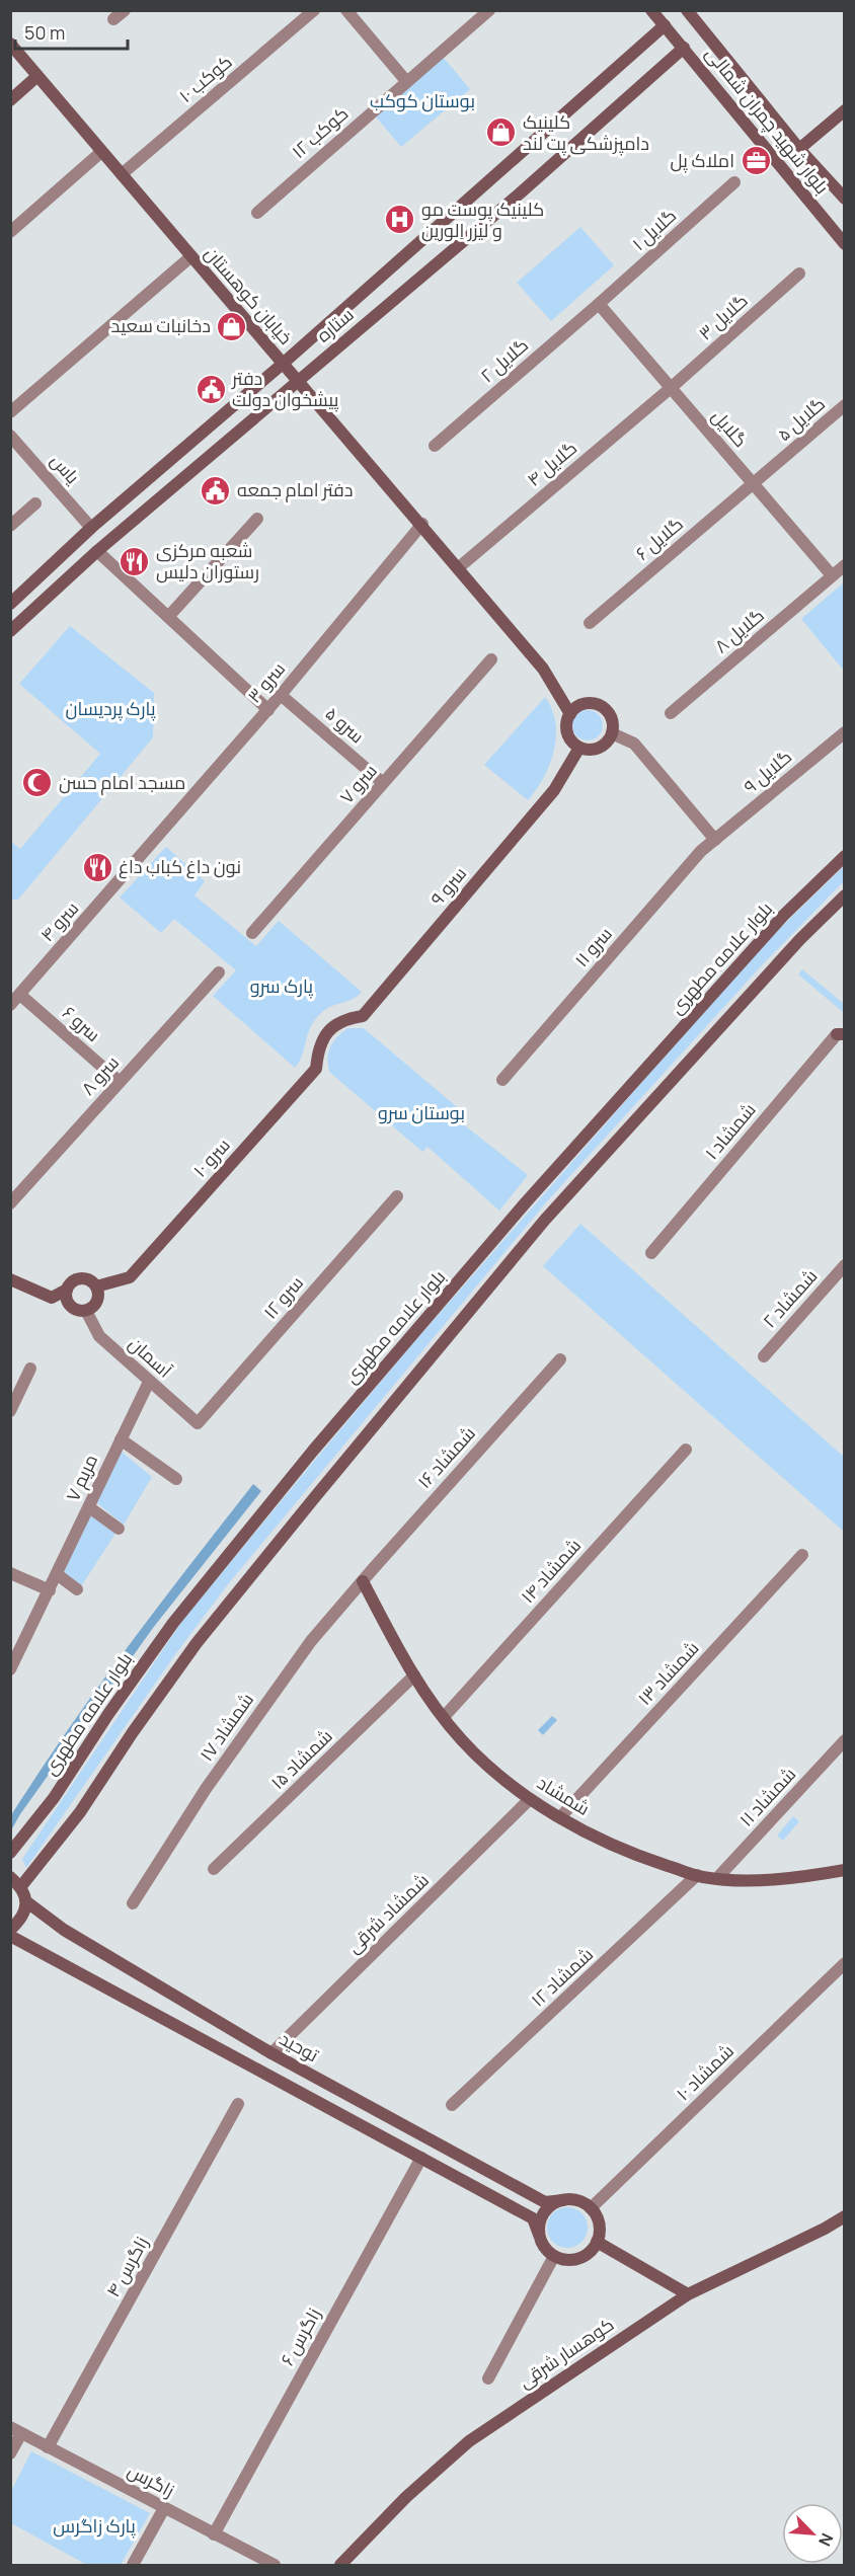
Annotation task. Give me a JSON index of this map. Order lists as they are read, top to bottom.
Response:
{
  "streets": {
    "street": [
      "کوکب ۱۰",
      "بلوار شهید چمران شمالی",
      "کوکب ۱۲",
      "گلایل ۱",
      "خیابان کوهستان",
      "گلایل ۳",
      "ستاره",
      "گلایل ۲",
      "گلایل ۵",
      "گلایل",
      "گلایل ۴",
      "یاس",
      "گلایل ۶",
      "گلایل ۸",
      "سرو ۳",
      "سرو ۵",
      "گلایل ۹",
      "سرو ۷",
      "سرو ۹",
      "سرو ۴",
      "سرو ۱۱",
      "بلوار علامه مطهری",
      "سرو ۶",
      "سرو ۸",
      "شمشاد ۱",
      "سرو ۱۰",
      "سرو ۱۲",
      "شمشاد ۲",
      "آسمان",
      "شمشاد ۱۶",
      "مریم ۷",
      "شمشاد ۱۴",
      "شمشاد ۱۳",
      "شمشاد ۱۷",
      "شمشاد ۱۵",
      "شمشاد",
      "شمشاد ۱۱",
      "شمشاد شرقی",
      "شمشاد ۱۲",
      "توحید",
      "شمشاد ۱۰",
      "زاگرس ۴",
      "زاگرس ۶",
      "کوهسار شرقی",
      "زاگرس"
    ]
  },
  "crossings": [
    ["کوکب ۱۰", "خیابان کوهستان"],
    ["بلوار شهید چمران شمالی", "ستاره"],
    ["گلایل ۱", "گلایل ۲"],
    ["گلایل ۱", "گلایل"],
    ["خیابان کوهستان", "ستاره"],
    ["خیابان کوهستان", "گلایل ۴"],
    ["خیابان کوهستان", "سرو ۳"],
    ["خیابان کوهستان", "سرو ۹"],
    ["گلایل ۳", "گلایل"],
    ["گلایل ۳", "گلایل ۴"],
    ["ستاره", "یاس"],
    ["گلایل ۲", "گلایل"],
    ["گلایل ۵", "گلایل"],
    ["گلایل ۵", "گلایل ۶"],
    ["گلایل", "گلایل ۴"],
    ["گلایل", "گلایل ۶"],
    ["گلایل", "گلایل ۸"],
    ["سرو ۳", "سرو ۵"],
    ["سرو ۳", "سرو ۴"],
    ["سرو ۵", "سرو ۷"],
    ["گلایل ۹", "سرو ۱۱"],
    ["سرو ۹", "سرو ۱۰"],
    ["سرو ۴", "سرو ۶"],
    ["سرو ۶", "سرو ۸"],
    ["سرو ۱۰", "آسمان"],
    ["سرو ۱۲", "آسمان"],
    ["آسمان", "مریم ۷"],
    ["شمشاد ۱۶", "شمشاد ۱۷"],
    ["شمشاد ۱۶", "شمشاد"],
    ["شمشاد ۱۴", "شمشاد"],
    ["شمشاد ۱۳", "شمشاد"],
    ["شمشاد ۱۷", "شمشاد"],
    ["شمشاد ۱۵", "شمشاد"],
    ["شمشاد", "شمشاد ۱۱"],
    ["شمشاد", "شمشاد شرقی"],
    ["شمشاد", "شمشاد ۱۲"],
    ["شمشاد شرقی", "توحید"],
    ["توحید", "شمشاد ۱۰"],
    ["زاگرس ۴", "زاگرس"],
    ["زاگرس ۶", "زاگرس"]
  ],
  "parks": [
    "بوستان کوکب",
    "پارک پردیسان",
    "پارک سرو",
    "بوستان سرو",
    "پارک زاگرس"
  ],
  "places": {
    "shop": ["کلینیک دامپزشکی پت لند", "دخانبات سعید"],
    "office": ["املاک پل"],
    "hospital": ["کلینیک پوست مو و لیزر اِلورین"],
    "public building": ["دفتر پیشخوان دولت", "دفتر امام جمعه"],
    "restaurant": ["شعبه مرکزی رستوران دلیس", "نون داغ کباب داغ"],
    "mosque": ["مسجد امام حسن"]
  },
  "scale_bar": "50 m",
  "north": "bottom right"
}
